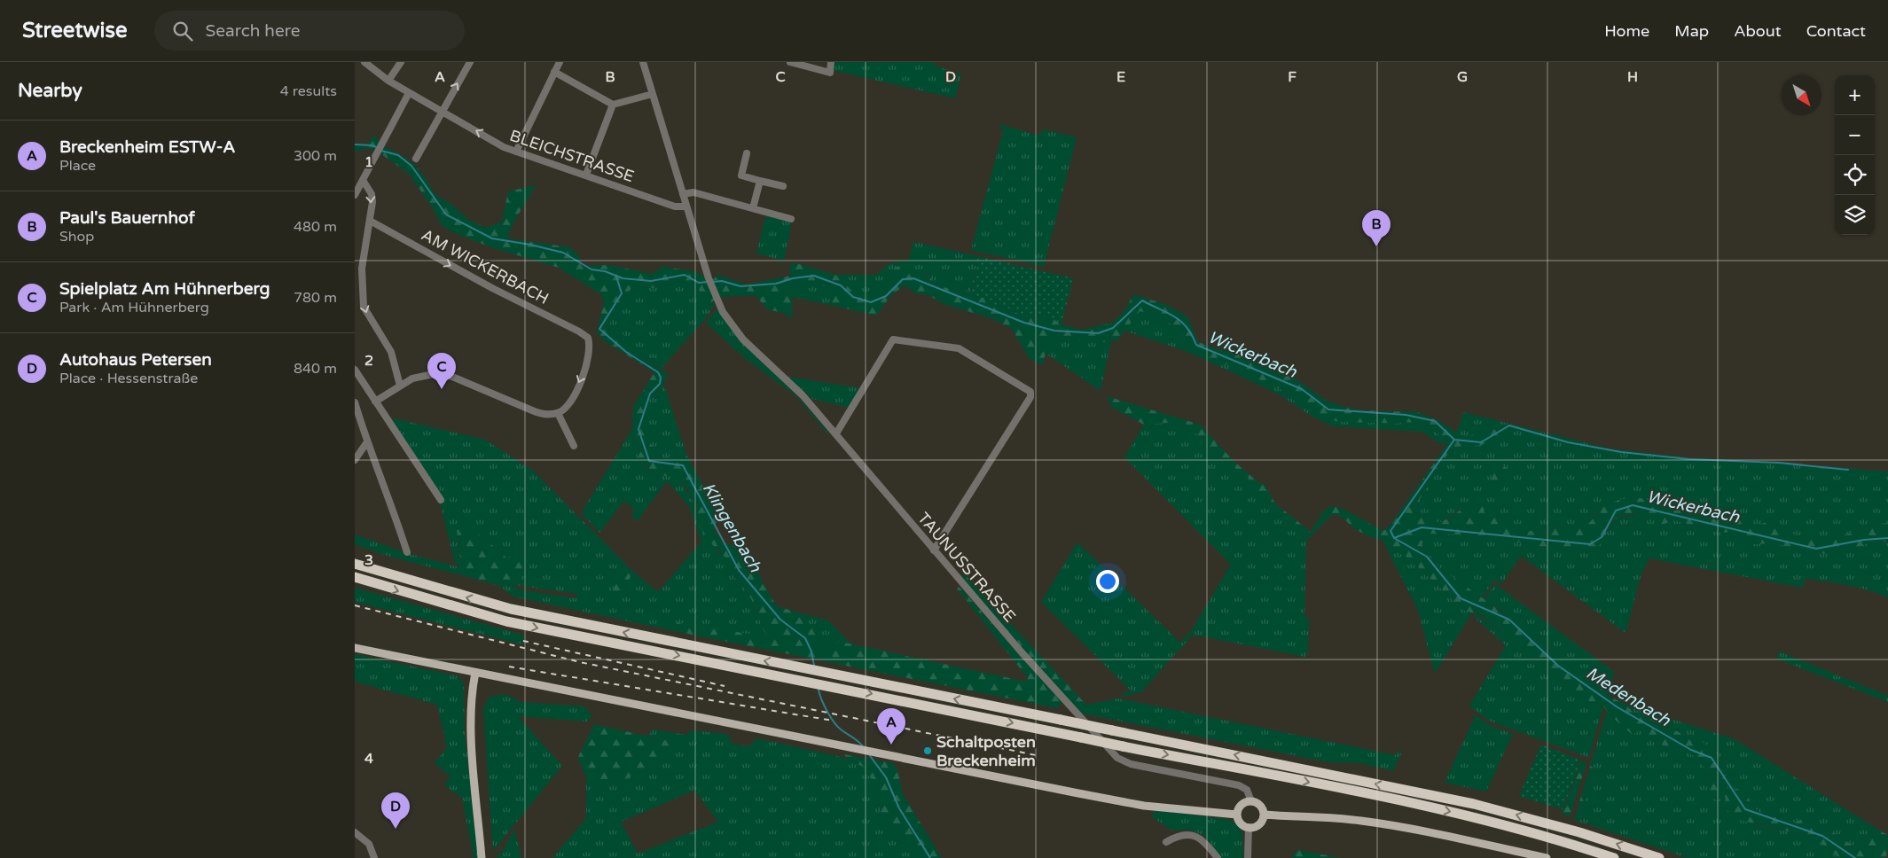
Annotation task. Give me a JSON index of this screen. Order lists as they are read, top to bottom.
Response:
{
  "streets": {
    "street": ["BLEICHSTRASSE", "AM WICKERBACH", "TAUNUSSTRASSE"]
  },
  "crossings": [
    ["BLEICHSTRASSE", "TAUNUSSTRASSE"]
  ],
  "one_way": ["AM WICKERBACH"],
  "water": ["Wickerbach", "Klingenbach", "Medenbach"],
  "places": ["Schaltposten Breckenheim"],
  "north": "bottom right",
  "page": {
    "header": "Streetwise",
    "search": "Search here",
    "nav": [
      "Home",
      "Map",
      "About",
      "Contact"
    ],
    "heading": ["Nearby", "4 results"],
    "map_buttons": ["+", "−"],
    "list": [
      {
        "mark": "A",
        "name": "Breckenheim ESTW-A",
        "note": "Place",
        "value": "300 m"
      },
      {
        "mark": "B",
        "name": "Paul's Bauernhof",
        "note": "Shop",
        "value": "480 m"
      },
      {
        "mark": "C",
        "name": "Spielplatz Am Hühnerberg",
        "note": "Park · Am Hühnerberg",
        "value": "780 m"
      },
      {
        "mark": "D",
        "name": "Autohaus Petersen",
        "note": "Place · Hessenstraße",
        "value": "840 m"
      }
    ],
    "pins": [
      "B",
      "C",
      "A",
      "D"
    ]
  },
  "grid": {
    "columns": [
      "A",
      "B",
      "C",
      "D",
      "E",
      "F",
      "G",
      "H"
    ],
    "rows": [
      "1",
      "2",
      "3",
      "4"
    ]
  }
}
